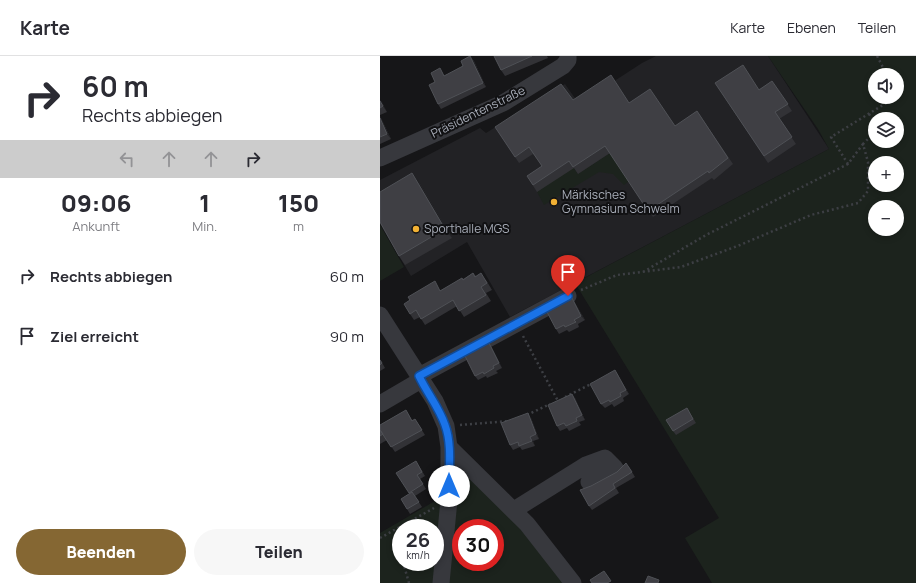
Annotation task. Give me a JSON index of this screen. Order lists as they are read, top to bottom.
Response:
{
  "streets": {
    "street": ["Präsidentenstraße"]
  },
  "places": ["Märkisches Gymnasium Schwelm", "Sporthalle MGS"],
  "page": {
    "header": "Karte",
    "nav": ["Karte", "Ebenen", "Teilen"],
    "turn": ["60 m", "Rechts abbiegen"],
    "map_buttons": ["+", "−"],
    "eta": [
      "09:06",
      "Ankunft",
      "1",
      "Min.",
      "150",
      "m"
    ],
    "list": [
      {
        "name": "Rechts abbiegen",
        "value": "60 m"
      },
      {
        "name": "Ziel erreicht",
        "value": "90 m"
      }
    ],
    "speed": "26 km/h",
    "limit": "30",
    "buttons": ["Beenden", "Teilen"]
  }
}
